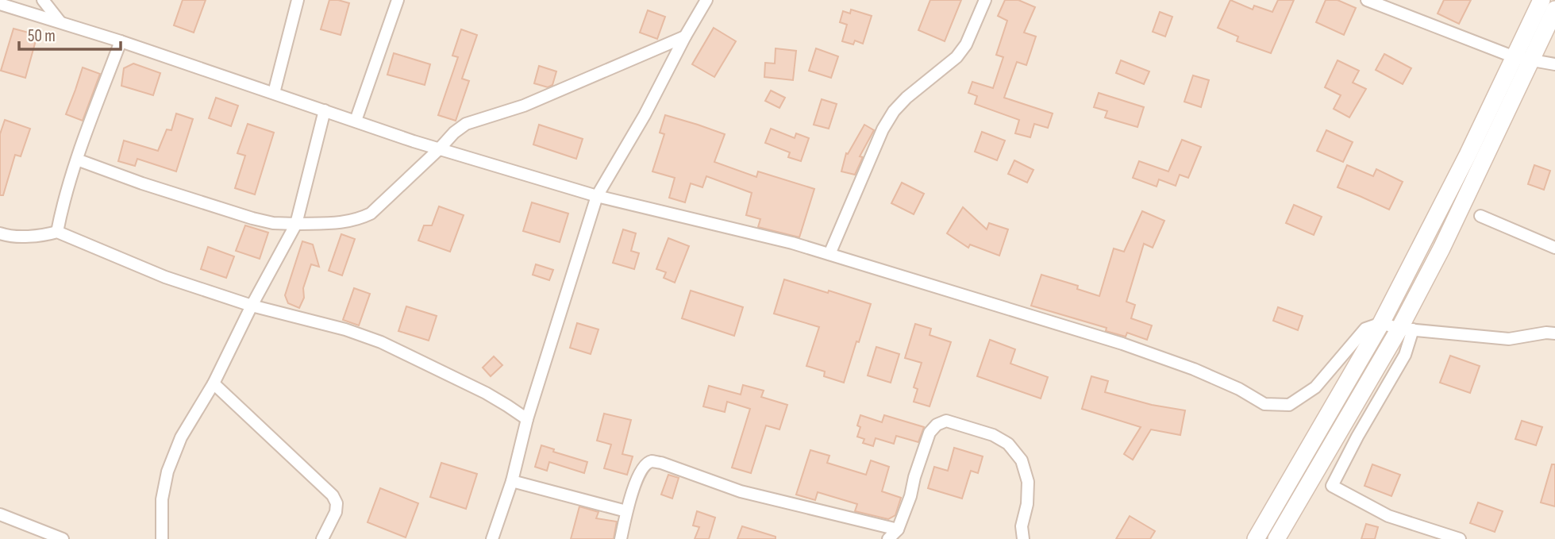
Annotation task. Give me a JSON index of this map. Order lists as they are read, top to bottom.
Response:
{
  "scale_bar": "50 m"
}
